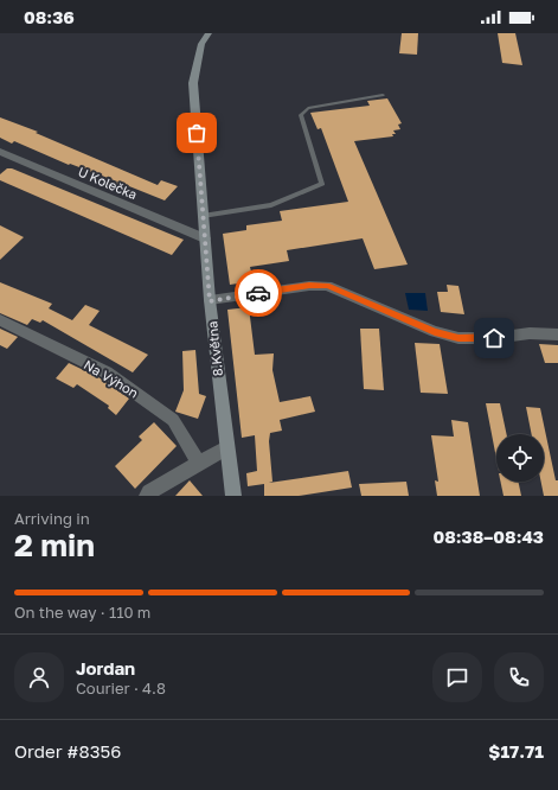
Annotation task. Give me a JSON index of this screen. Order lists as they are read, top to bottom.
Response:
{
  "streets": {
    "main road": ["8.Května"],
    "street": ["U Kolečka", "Na Výhon"]
  },
  "crossings": [
    ["U Kolečka", "8.Května"]
  ],
  "page": {
    "status": "08:36",
    "heading": ["2 min", "Arriving in", "08:38–08:43"],
    "panel": [
      "Jordan",
      "Courier · 4.8",
      "Order #8356",
      "$17.71"
    ],
    "bar": "On the way · 110 m"
  }
}
